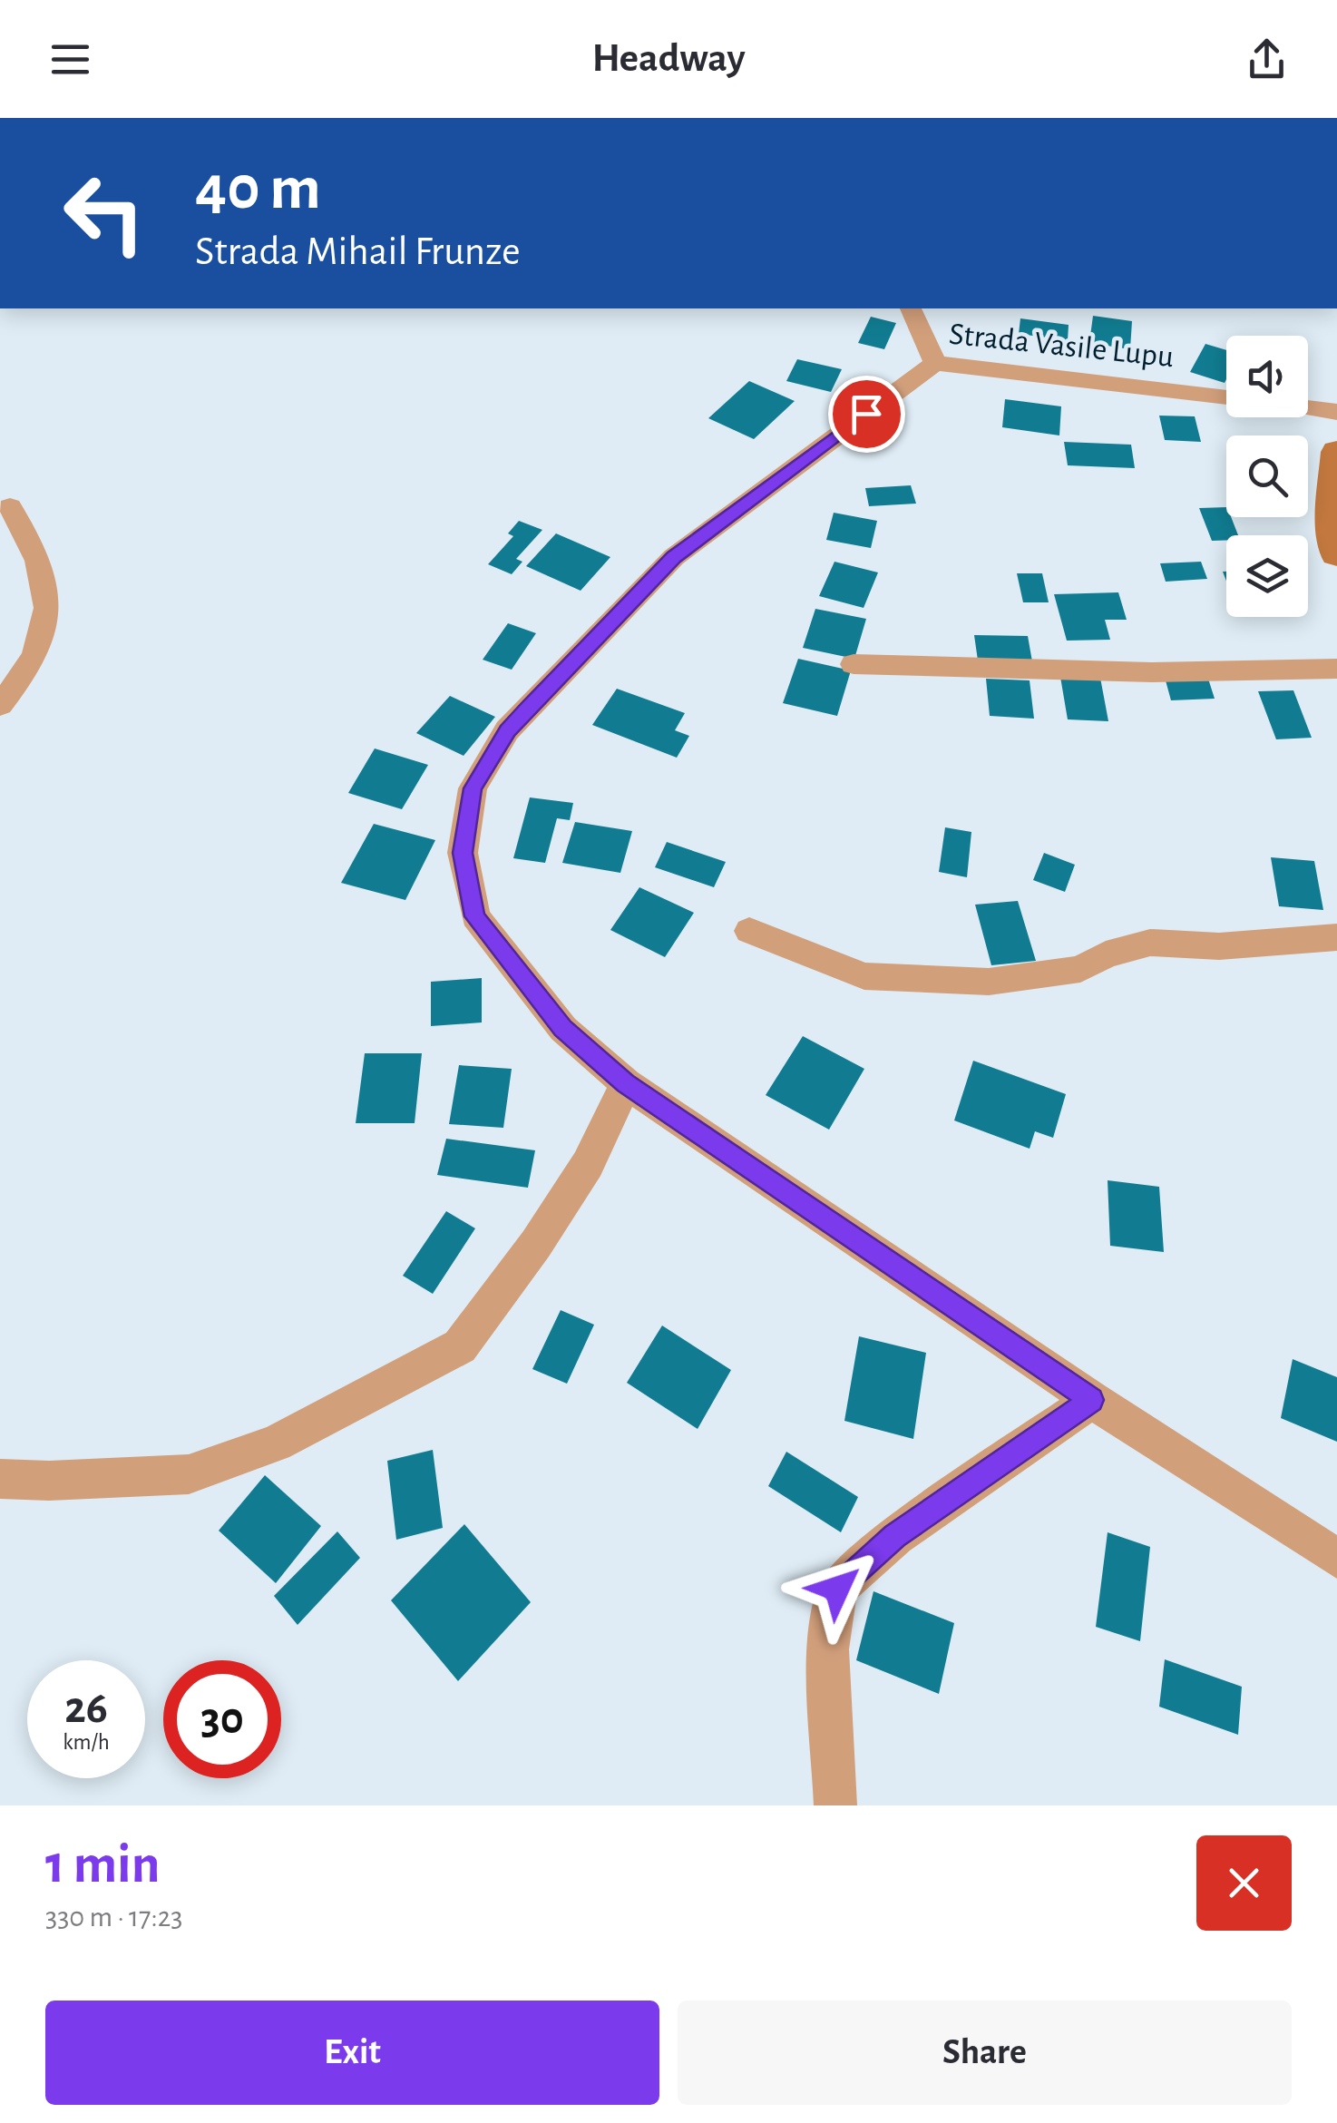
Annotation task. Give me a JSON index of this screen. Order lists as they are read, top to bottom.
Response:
{
  "streets": {
    "street": ["Strada Vasile Lupu"]
  },
  "page": {
    "header": "Headway",
    "turn": ["40 m", "Strada Mihail Frunze"],
    "speed": "26 km/h",
    "limit": "30",
    "heading": ["1 min", "330 m · 17:23"],
    "buttons": ["Exit", "Share"]
  }
}
